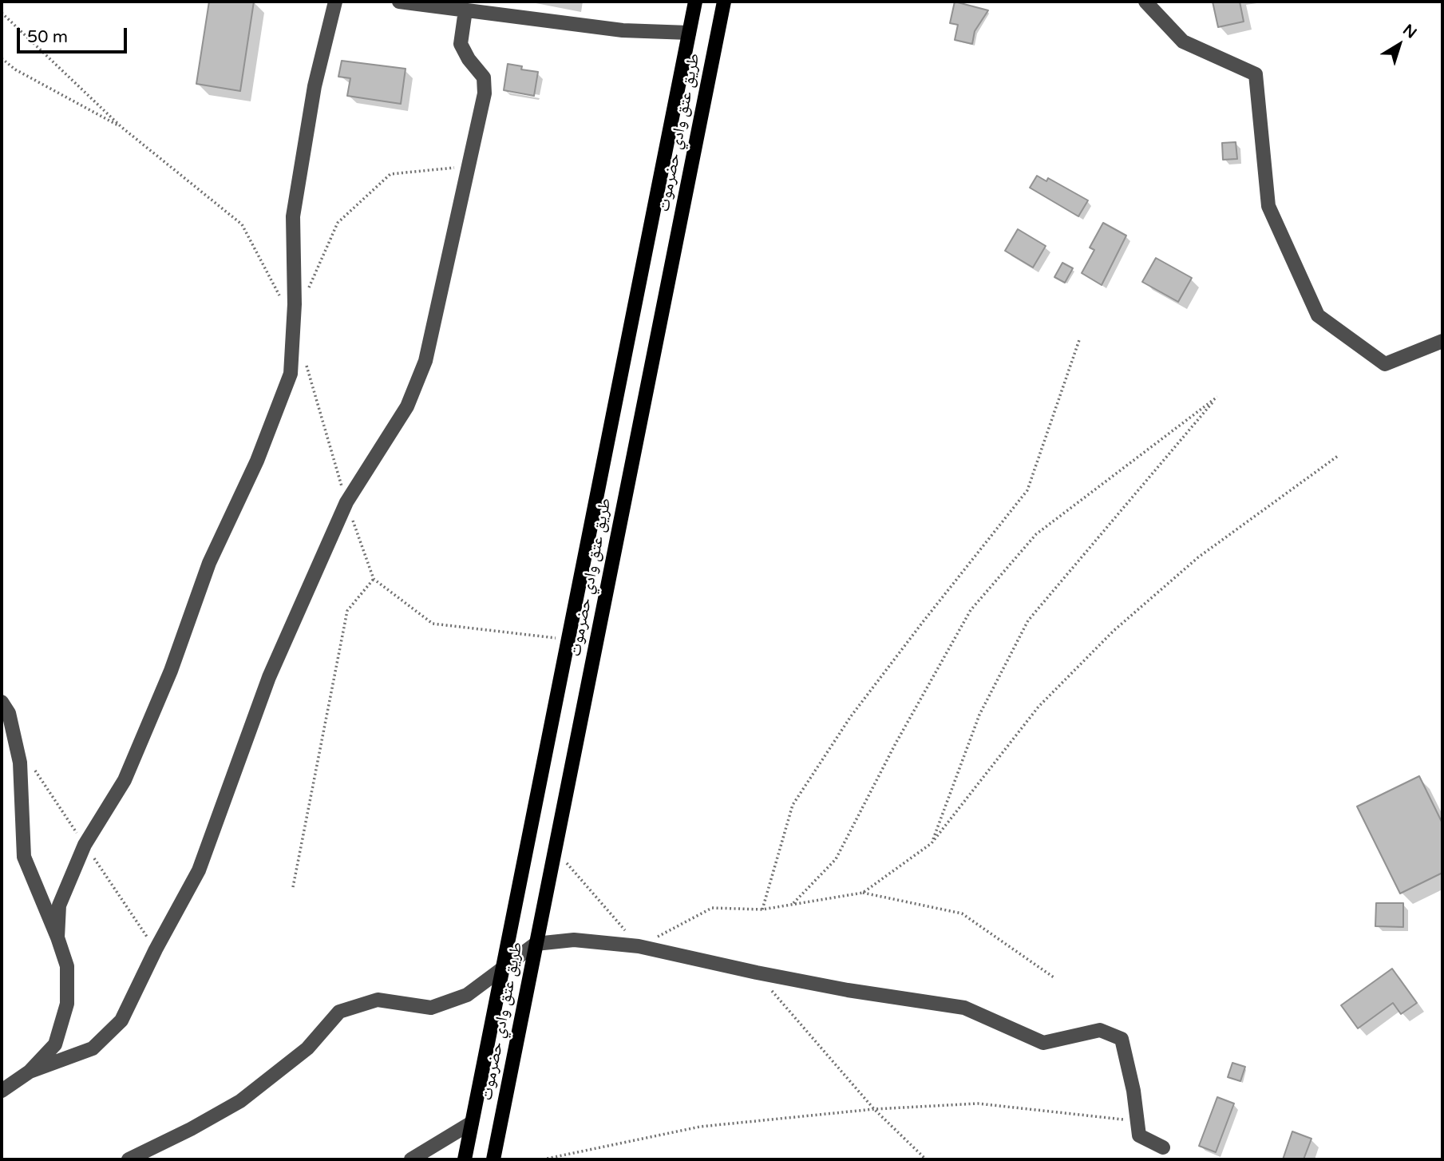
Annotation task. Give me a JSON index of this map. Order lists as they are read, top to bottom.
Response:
{
  "streets": {
    "main road": ["طريق عتق وادي حضرموت"]
  },
  "scale_bar": "50 m",
  "north": "top right"
}
